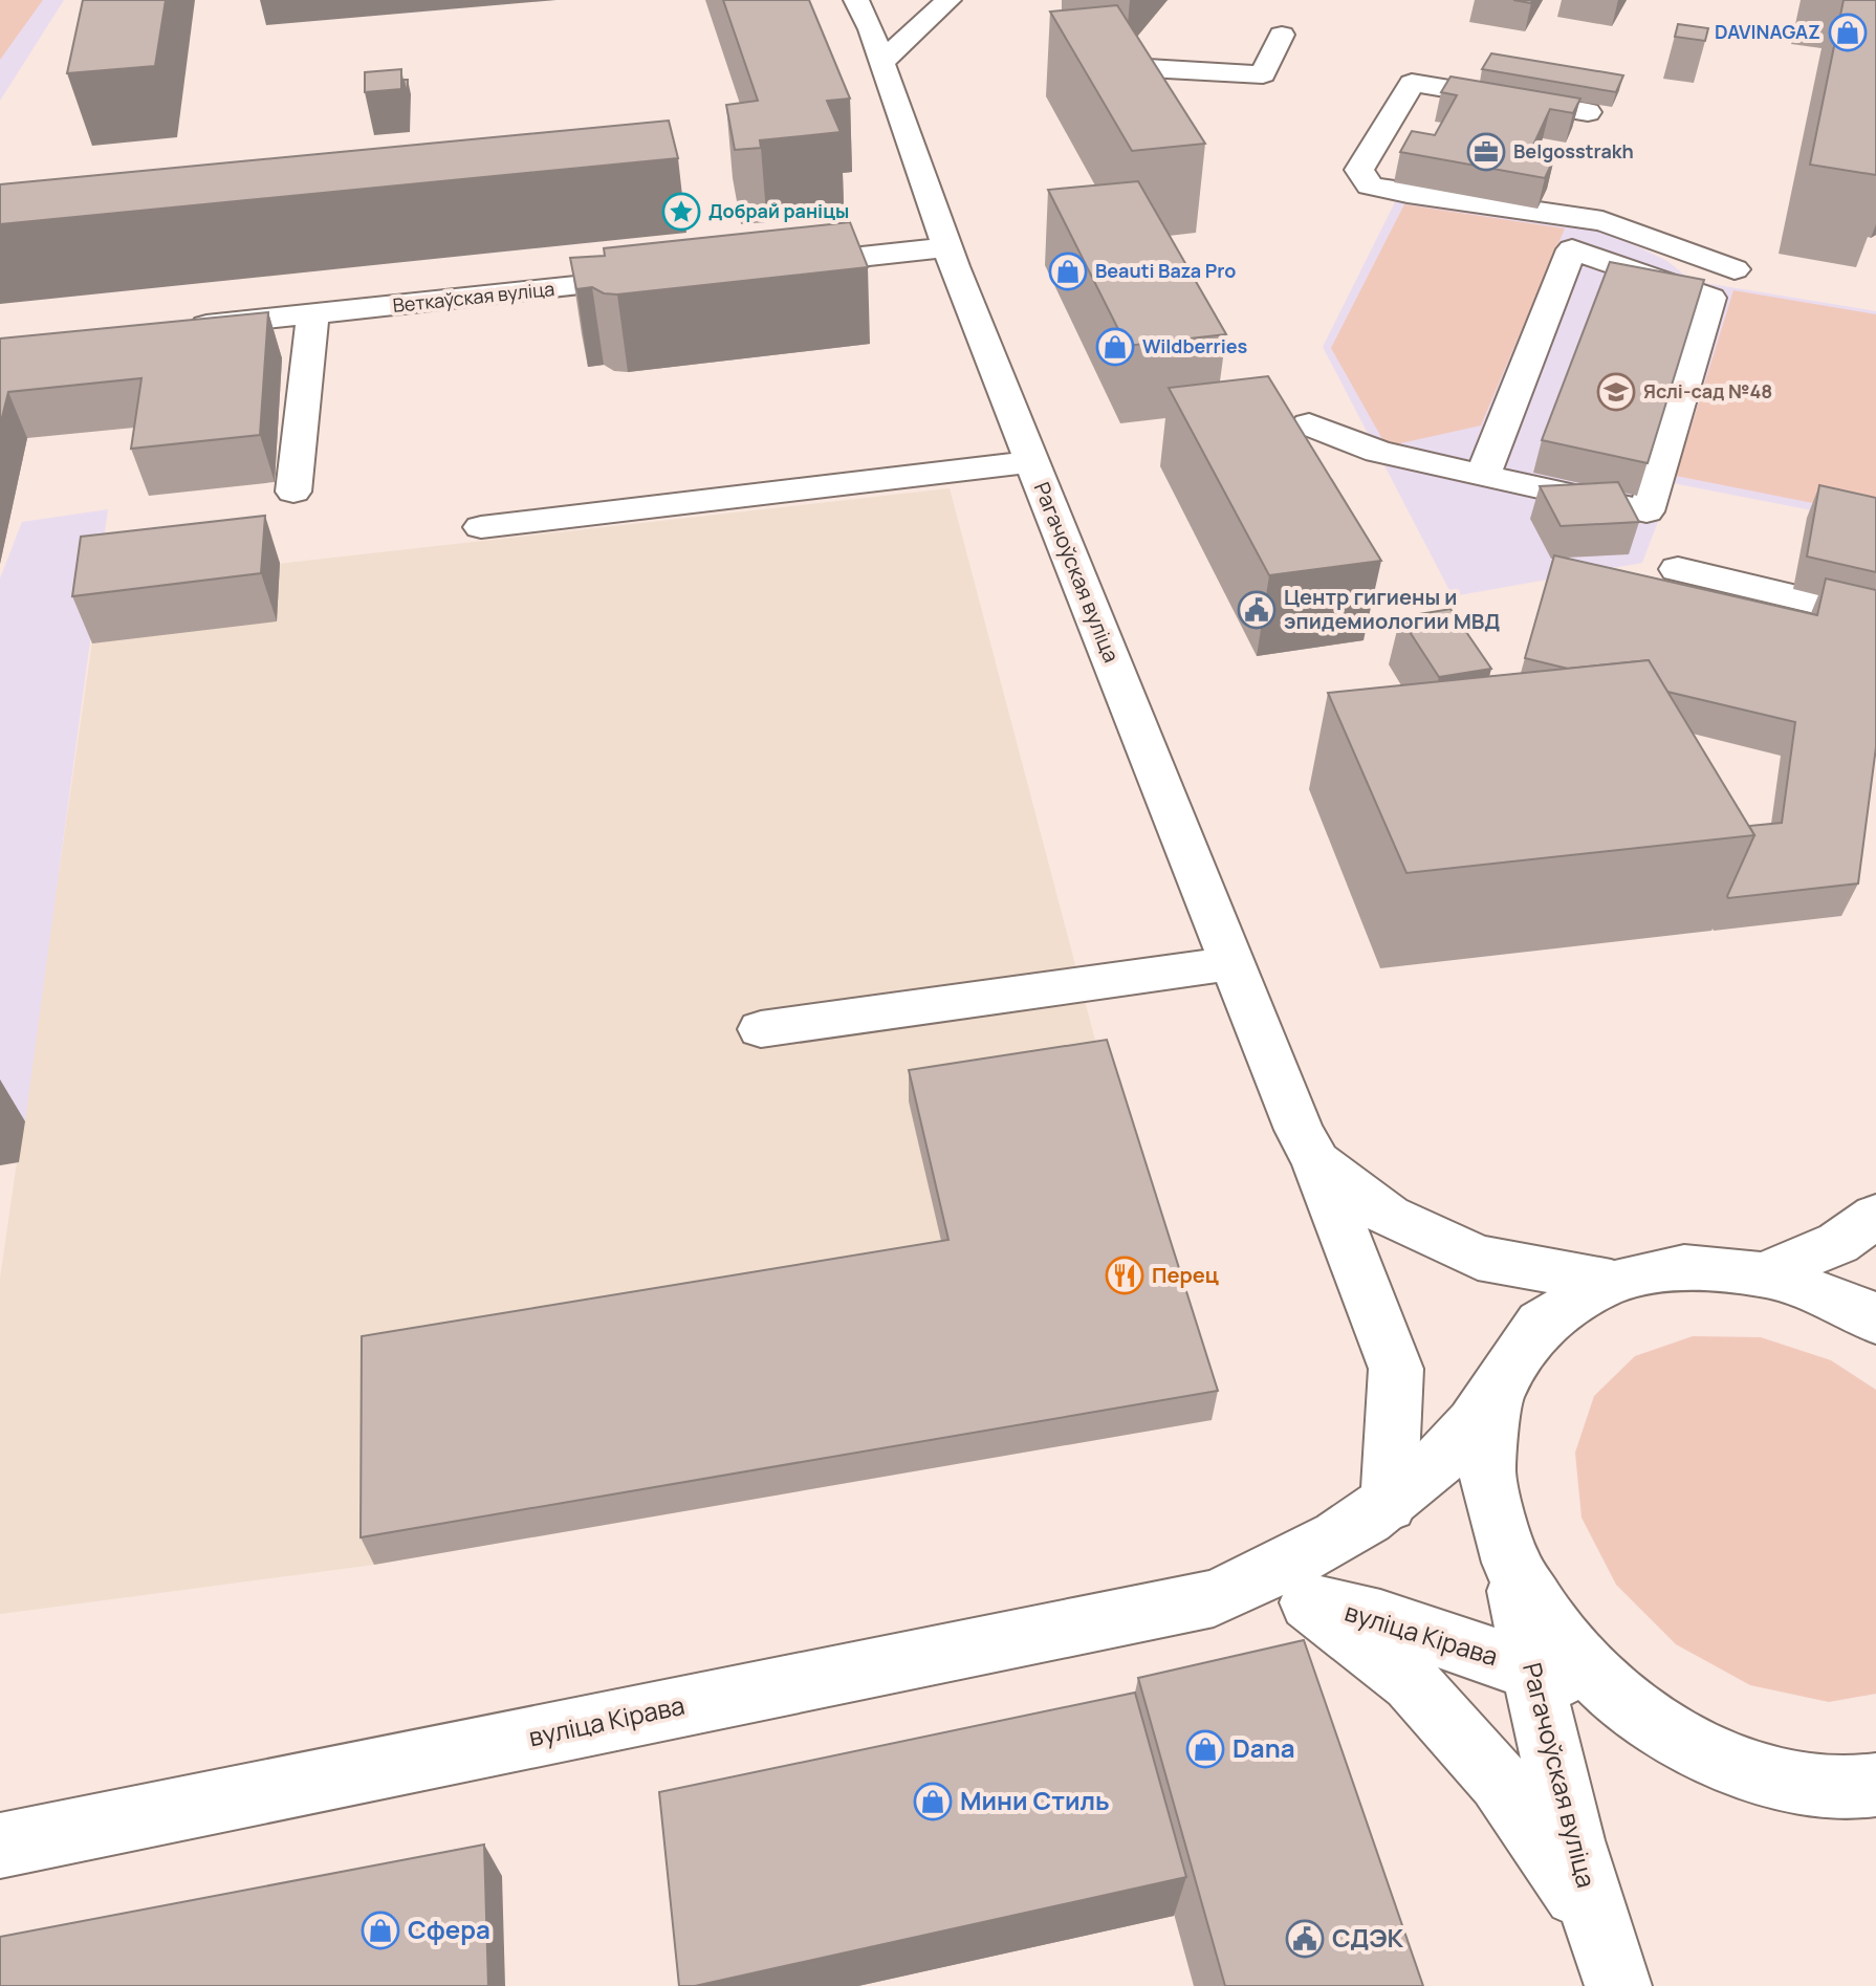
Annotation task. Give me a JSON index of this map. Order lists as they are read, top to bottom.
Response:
{
  "streets": {
    "street": ["Веткаўская вуліца", "Рагачоўская вуліца", "вуліца Кірава"]
  },
  "crossings": [
    ["Рагачоўская вуліца", "вуліца Кірава"]
  ],
  "places": {
    "shop": [
      "DAVINAGAZ",
      "Beauti Baza Pro",
      "Wildberries",
      "Dana",
      "Мини Стиль",
      "Сфера"
    ],
    "office": ["Belgosstrakh"],
    "place": ["Добрай раніцы"],
    "school or university": ["Яслі-сад №48"],
    "public building": ["Центр гигиены и эпидемиологии МВД", "СДЭК"],
    "restaurant": ["Перец"]
  }
}
